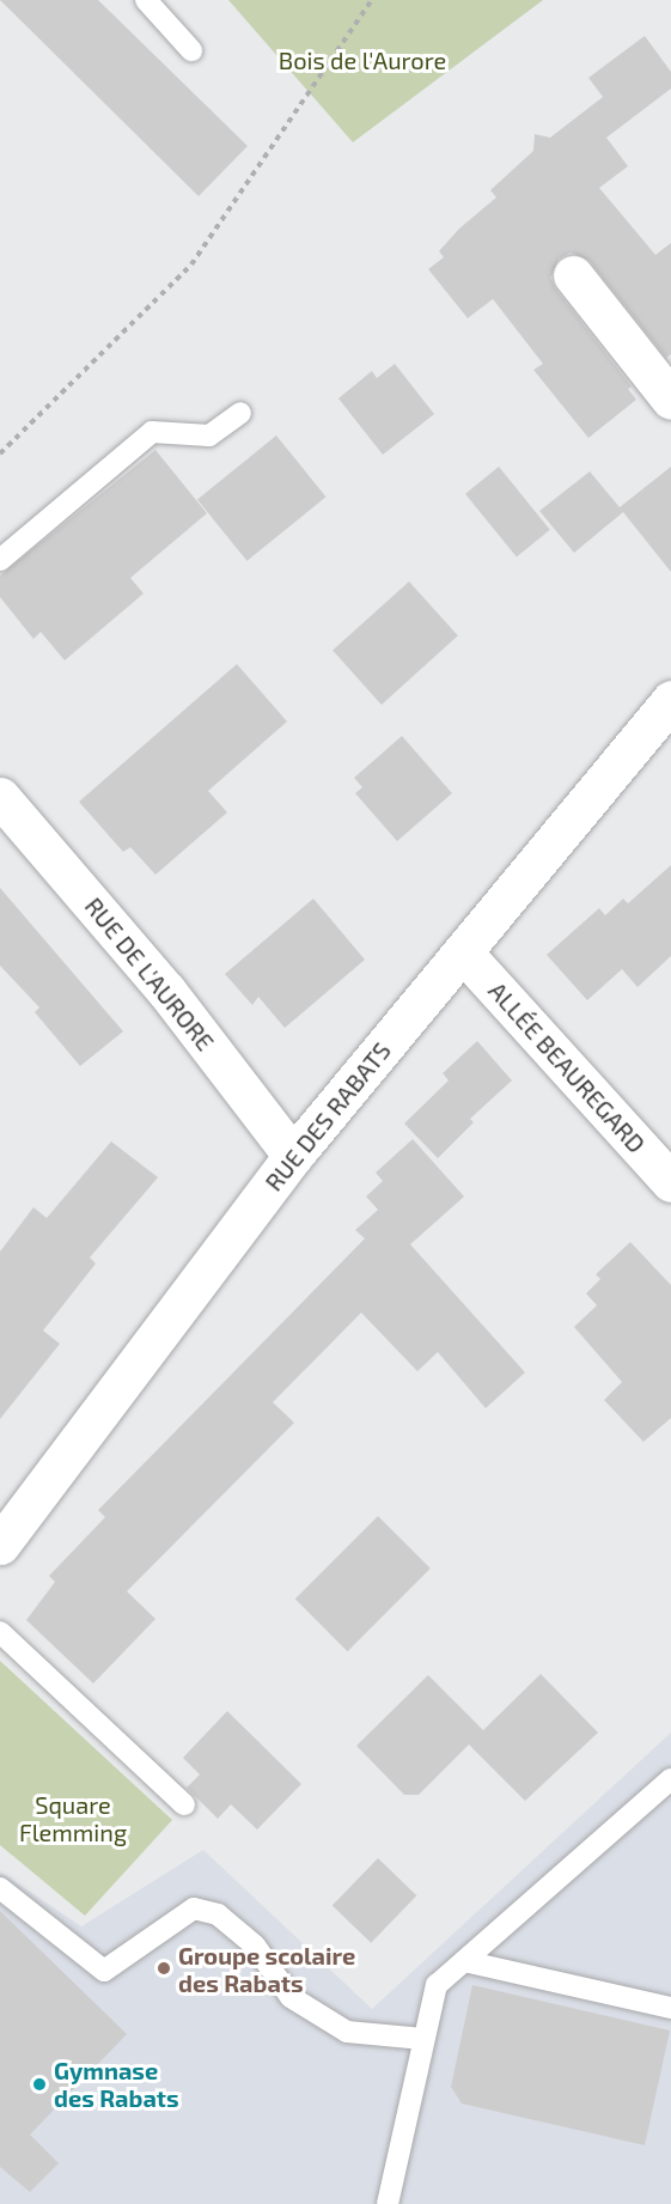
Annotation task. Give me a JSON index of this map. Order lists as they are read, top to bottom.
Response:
{
  "streets": {
    "street": ["RUE DE L'AURORE", "ALLÉE BEAUREGARD", "RUE DES RABATS"]
  },
  "crossings": [
    ["RUE DE L'AURORE", "RUE DES RABATS"],
    ["ALLÉE BEAUREGARD", "RUE DES RABATS"]
  ],
  "parks": ["Bois de l'Aurore", "Square Flemming"],
  "places": ["Groupe scolaire des Rabats", "Gymnase des Rabats"]
}
